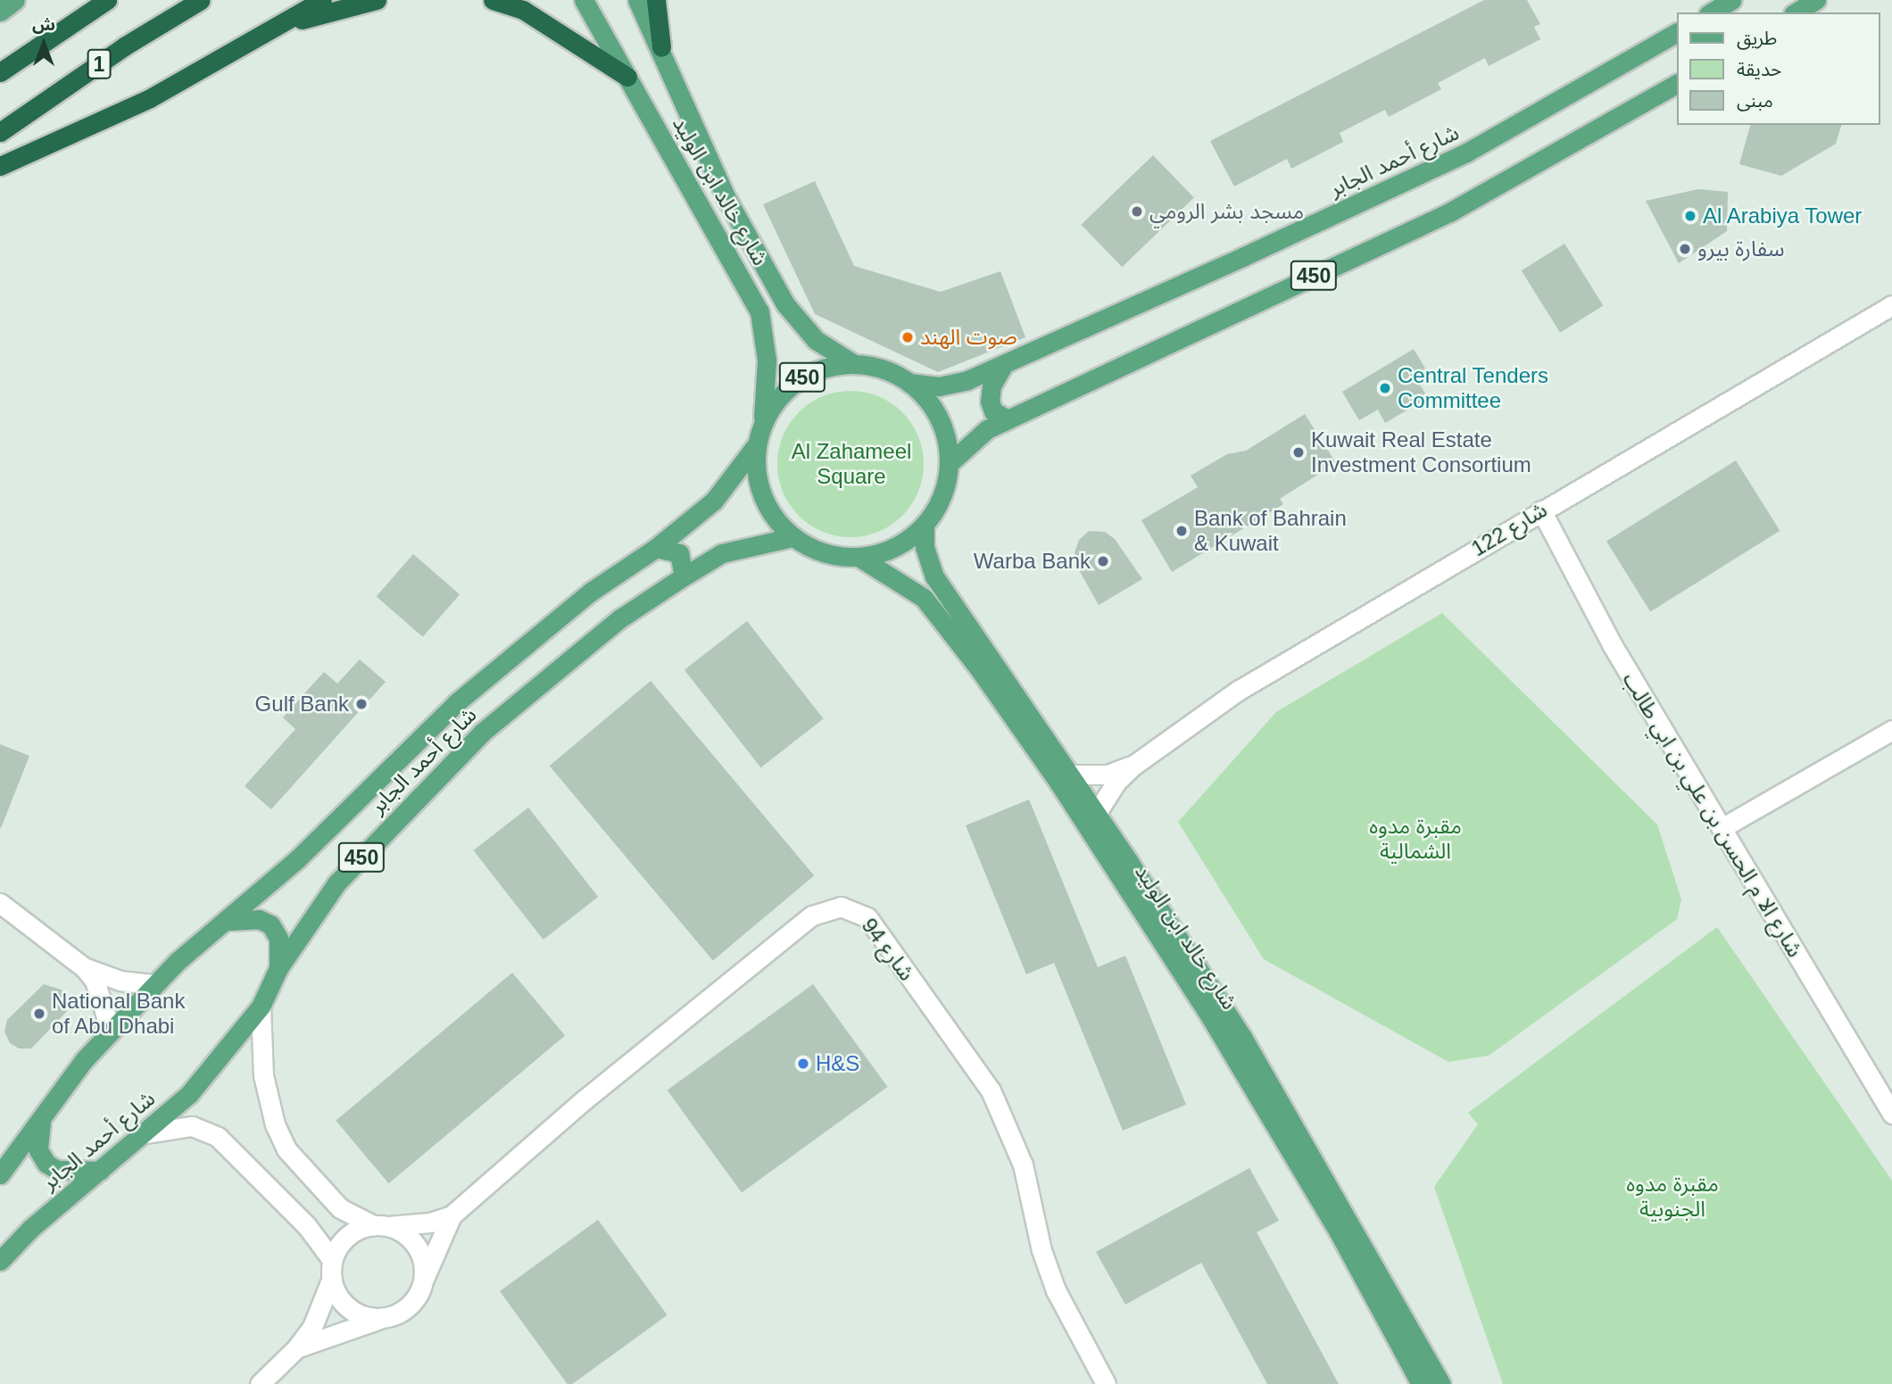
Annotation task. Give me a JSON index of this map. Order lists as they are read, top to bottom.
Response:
{
  "streets": {
    "highway": ["1"],
    "main road": ["شارع أحمد الجابر", "شارع خالد ابن الوليد", "450"],
    "street": ["شارع 122", "شارع الا م الحسن بن علي بن ابي طالب", "شارع 94"]
  },
  "crossings": [
    ["شارع أحمد الجابر", "شارع خالد ابن الوليد"],
    ["شارع أحمد الجابر", "450"],
    ["شارع خالد ابن الوليد", "450"],
    ["شارع خالد ابن الوليد", "شارع 122"],
    ["شارع 122", "شارع الا م الحسن بن علي بن ابي طالب"]
  ],
  "parks": ["Al Zahameel Square", "مقبرة مدوه الشمالية", "مقبرة مدوه الجنوبية"],
  "places": [
    "مسجد بشر الرومي",
    "Al Arabiya Tower",
    "سفارة بيرو",
    "صوت الهند",
    "Central Tenders Committee",
    "Kuwait Real Estate Investment Consortium",
    "Bank of Bahrain & Kuwait",
    "Warba Bank",
    "Gulf Bank",
    "National Bank of Abu Dhabi",
    "H&S"
  ],
  "legend": ["طريق", "حديقة", "مبنى"],
  "north": "top"
}
